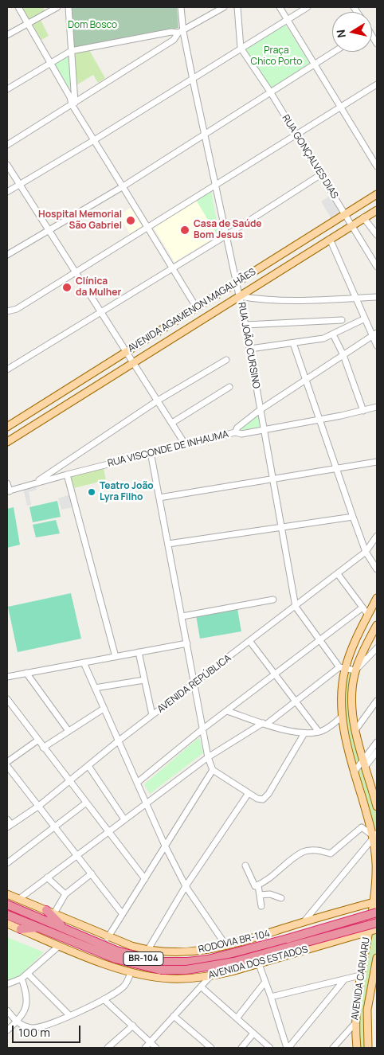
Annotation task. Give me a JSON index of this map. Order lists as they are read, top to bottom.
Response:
{
  "streets": {
    "highway": ["RODOVIA BR-104", "BR-104"],
    "main road": ["AVENIDA AGAMENON MAGALHÃES", "AVENIDA DOS ESTADOS", "AVENIDA CARUARU"],
    "street": [
      "RUA GONÇALVES DIAS",
      "RUA JOÃO CURSINO",
      "RUA VISCONDE DE INHAUMA",
      "AVENIDA REPÚBLICA"
    ]
  },
  "crossings": [
    ["RUA GONÇALVES DIAS", "AVENIDA AGAMENON MAGALHÃES"],
    ["AVENIDA AGAMENON MAGALHÃES", "RUA JOÃO CURSINO"],
    ["RUA JOÃO CURSINO", "RUA VISCONDE DE INHAUMA"],
    ["RUA JOÃO CURSINO", "AVENIDA REPÚBLICA"],
    ["RUA JOÃO CURSINO", "AVENIDA CARUARU"],
    ["RODOVIA BR-104", "AVENIDA DOS ESTADOS"],
    ["RODOVIA BR-104", "AVENIDA CARUARU"],
    ["AVENIDA DOS ESTADOS", "AVENIDA CARUARU"]
  ],
  "parks": ["Dom Bosco", "Praça Chico Porto"],
  "places": [
    "Hospital Memorial São Gabriel",
    "Casa de Saúde Bom Jesus",
    "Clínica da Mulher",
    "Teatro João Lyra Filho"
  ],
  "scale_bar": "100 m",
  "north": "left"
}
